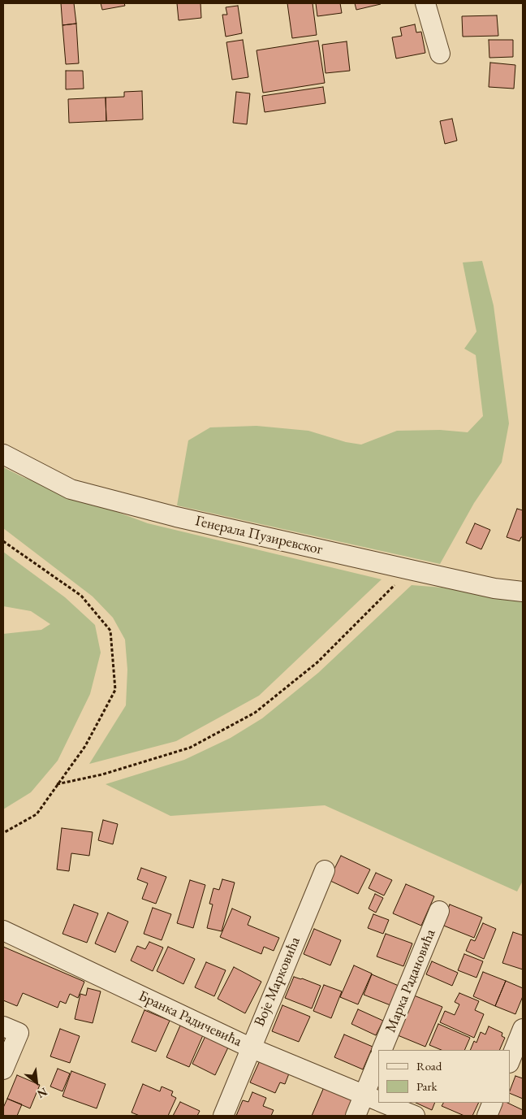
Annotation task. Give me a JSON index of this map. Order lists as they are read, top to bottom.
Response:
{
  "streets": {
    "street": [
      "Генерала Пузиревског",
      "Марка Радановића",
      "Воје Марковића",
      "Бранка Радичевића"
    ]
  },
  "crossings": [
    ["Воје Марковића", "Бранка Радичевића"]
  ],
  "legend": ["Road", "Park"],
  "north": "bottom right"
}
